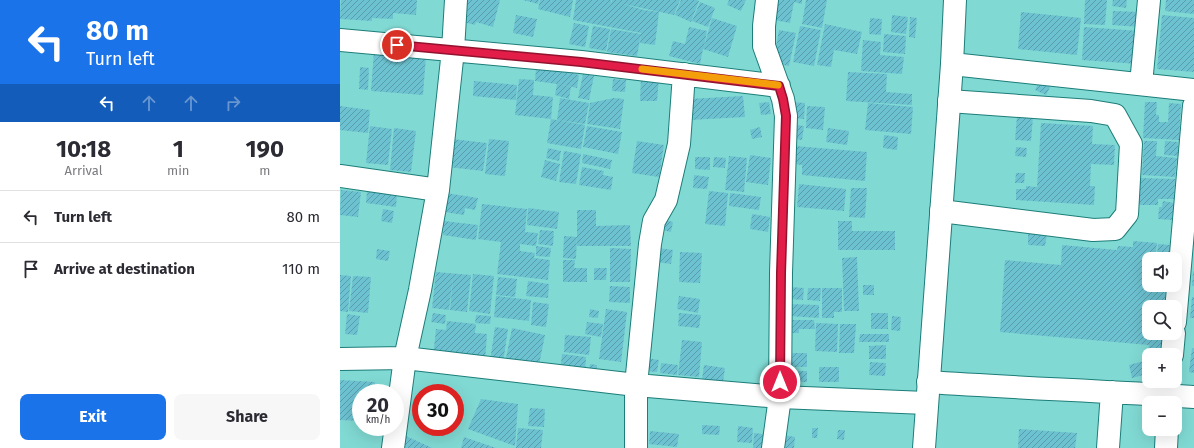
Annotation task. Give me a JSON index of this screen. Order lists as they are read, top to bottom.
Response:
{
  "page": {
    "turn": ["80 m", "Turn left"],
    "eta": [
      "10:18",
      "Arrival",
      "1",
      "min",
      "190",
      "m"
    ],
    "list": [
      {
        "name": "Turn left",
        "value": "80 m"
      },
      {
        "name": "Arrive at destination",
        "value": "110 m"
      }
    ],
    "map_buttons": ["+", "−"],
    "speed": "20 km/h",
    "limit": "30",
    "buttons": ["Exit", "Share"]
  }
}
